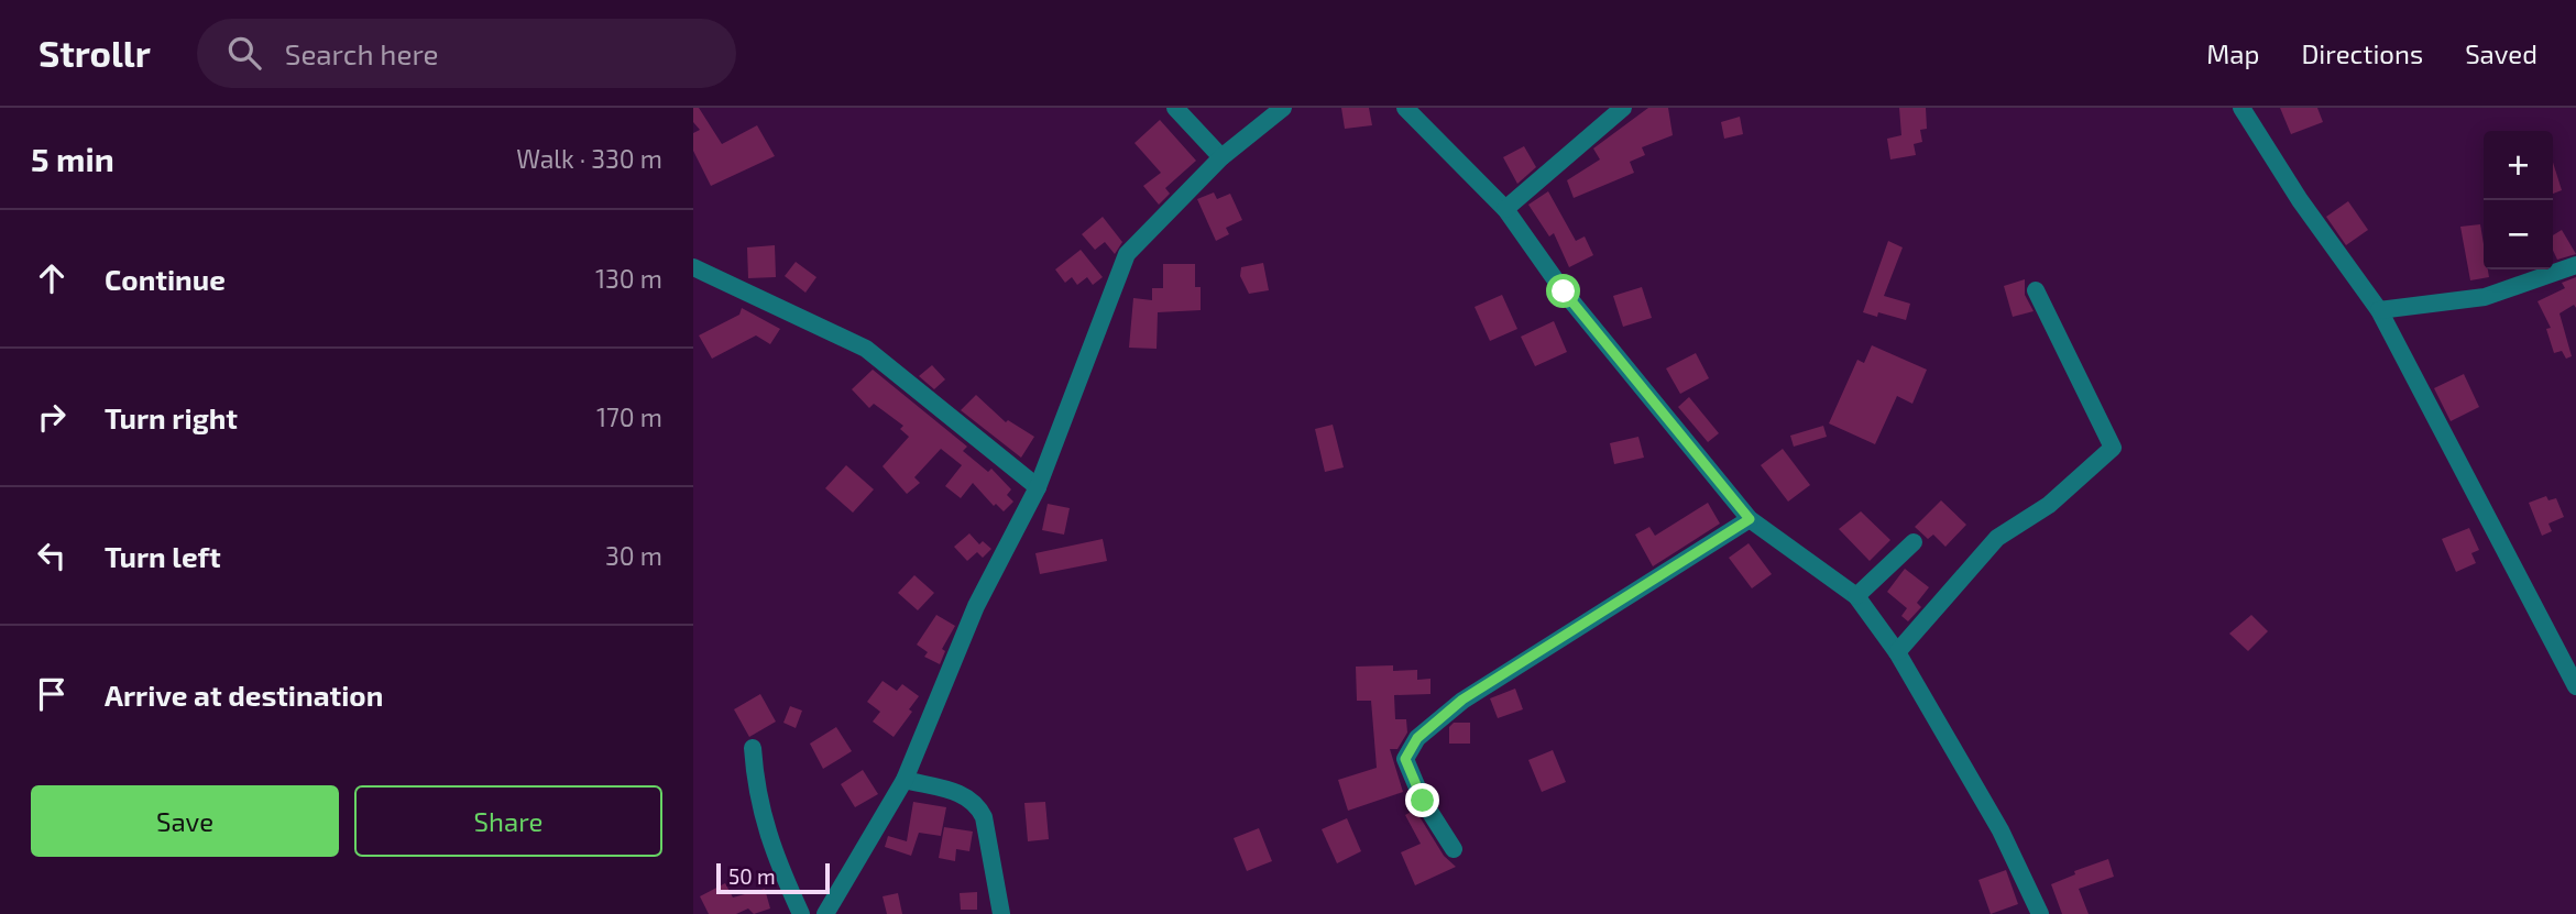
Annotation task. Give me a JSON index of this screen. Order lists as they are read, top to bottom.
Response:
{
  "scale_bar": "50 m",
  "page": {
    "header": "Strollr",
    "search": "Search here",
    "nav": ["Map", "Directions", "Saved"],
    "heading": ["5 min", "Walk · 330 m"],
    "map_buttons": ["+", "−"],
    "list": [
      ["Continue", "130 m"],
      ["Turn right", "170 m"],
      ["Turn left", "30 m"],
      "Arrive at destination"
    ],
    "buttons": ["Save", "Share"],
    "scale": "50 m"
  }
}
